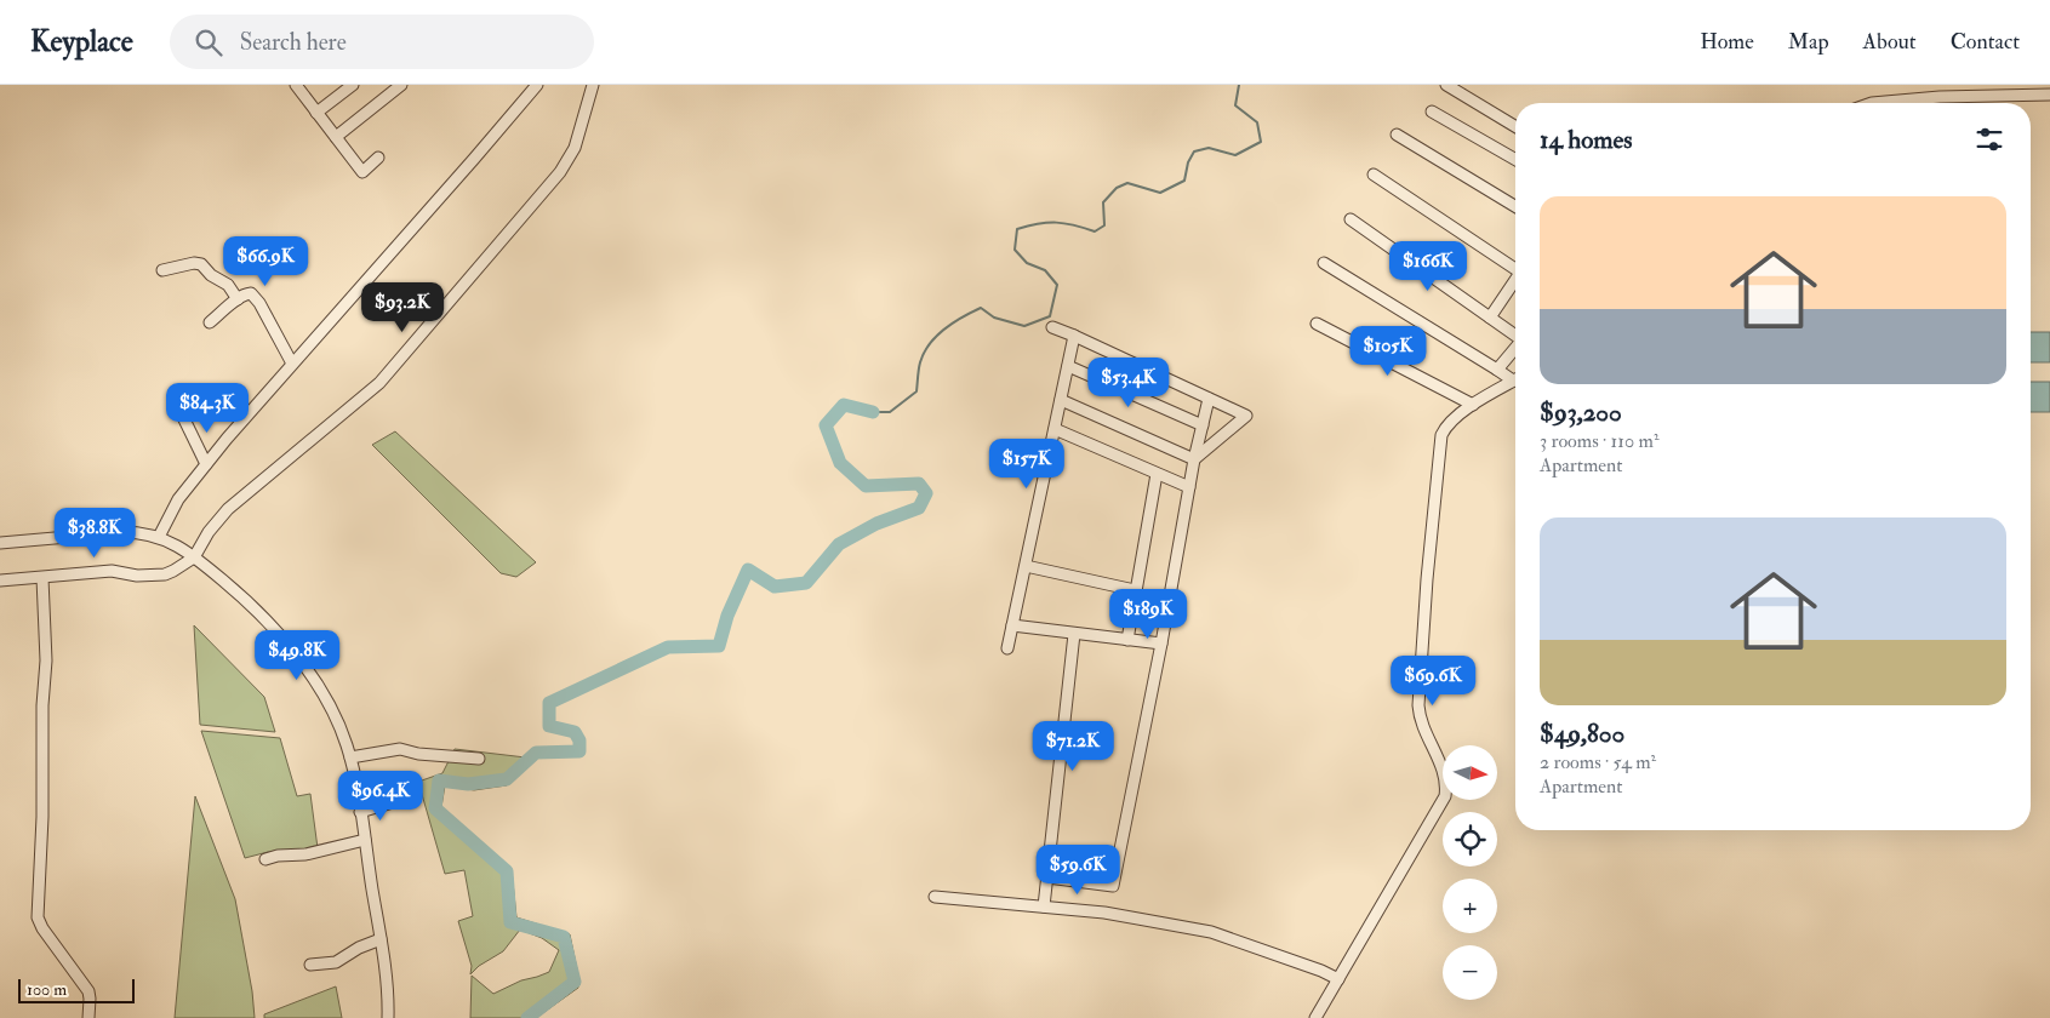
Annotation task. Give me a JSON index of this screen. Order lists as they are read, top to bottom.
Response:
{
  "scale_bar": "100 m",
  "north": "right",
  "page": {
    "header": "Keyplace",
    "search": "Search here",
    "nav": [
      "Home",
      "Map",
      "About",
      "Contact"
    ],
    "heading": "14 homes",
    "list": [
      {
        "name": "$93,200",
        "note": "3 rooms · 110 m² · Apartment"
      },
      {
        "name": "$49,800",
        "note": "2 rooms · 54 m² · Apartment"
      }
    ],
    "price": [
      "$66.9K",
      "$166K",
      "$93.2K",
      "$105K",
      "$53.4K",
      "$84.3K",
      "$157K",
      "$38.8K",
      "$189K",
      "$49.8K",
      "$69.6K",
      "$71.2K",
      "$96.4K",
      "$59.6K"
    ],
    "map_buttons": ["+", "−"],
    "scale": "100 m"
  }
}
